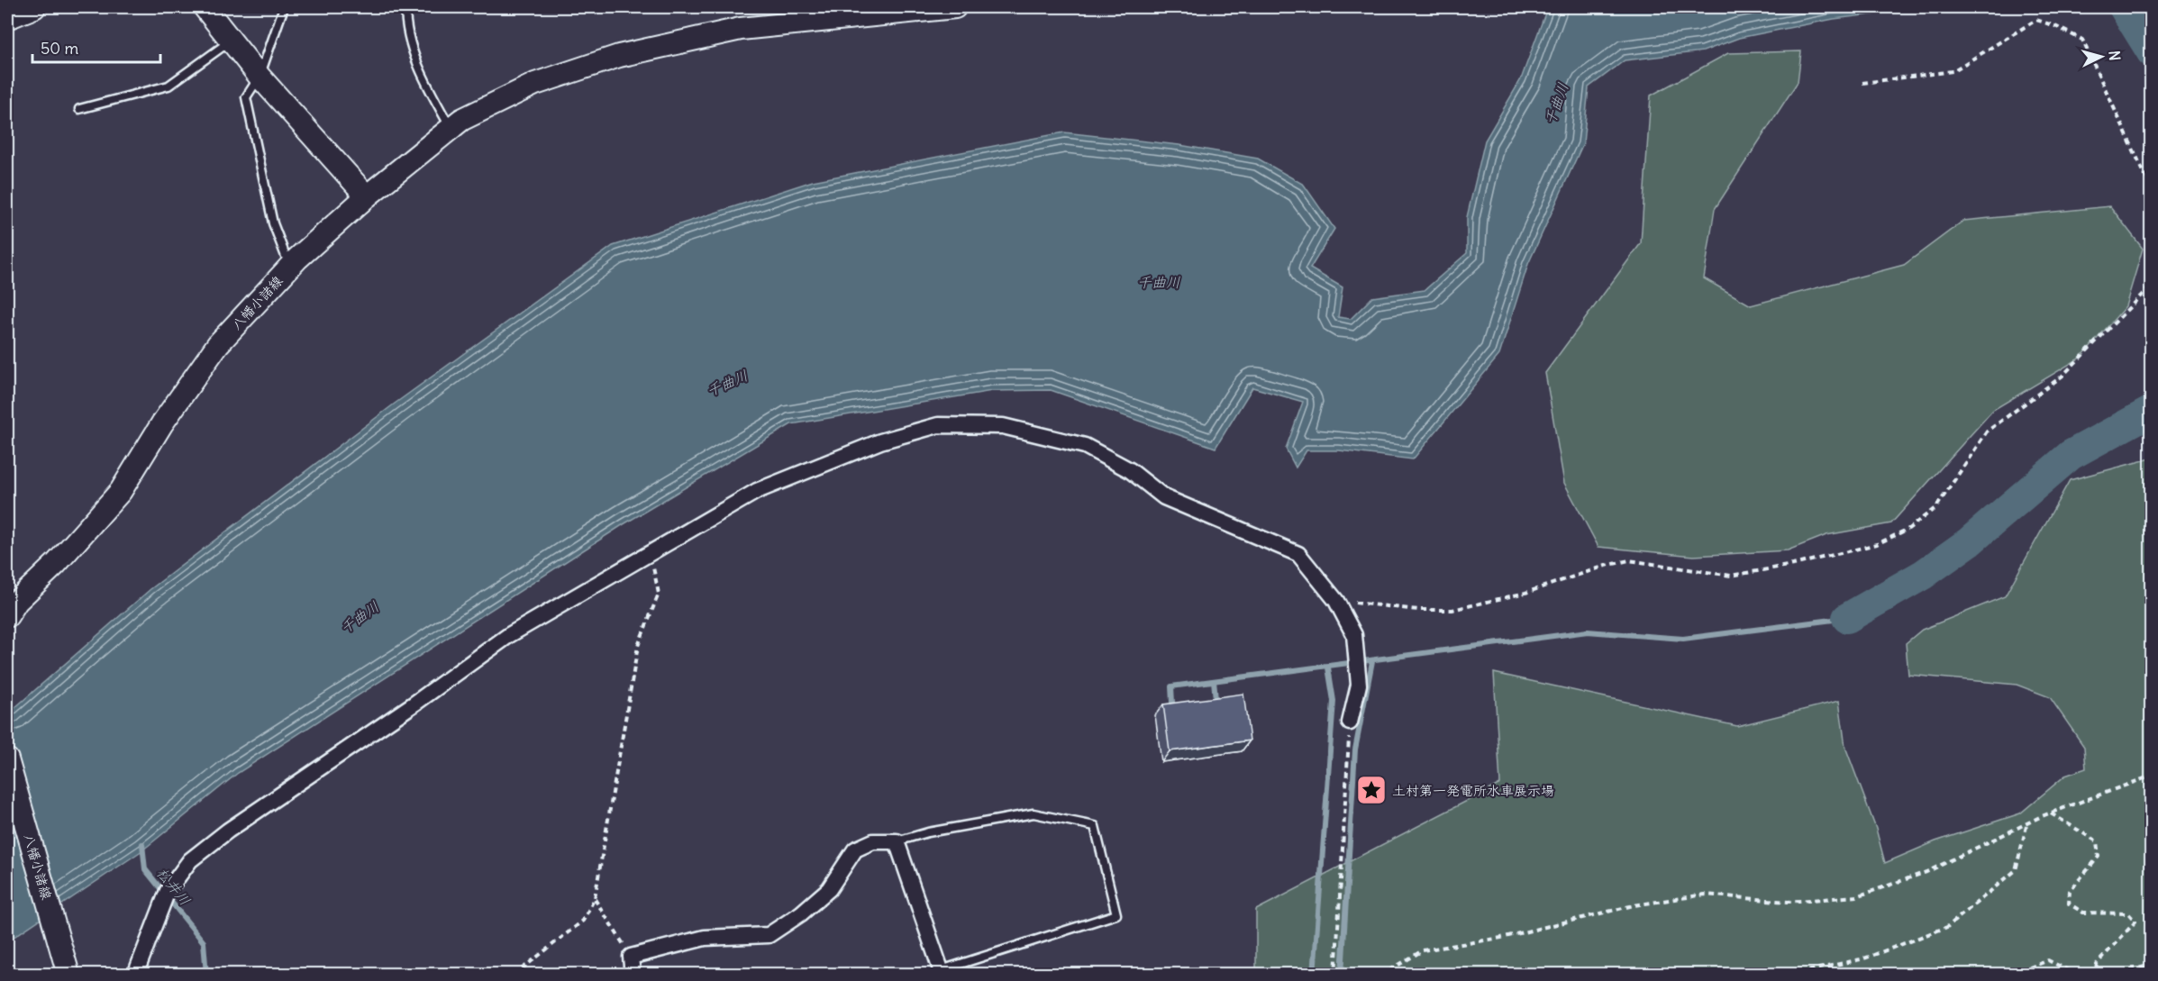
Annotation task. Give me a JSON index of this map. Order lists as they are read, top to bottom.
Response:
{
  "streets": {
    "main road": ["八幡小諸線"]
  },
  "water": ["千曲川", "松井川"],
  "places": {
    "place": ["土村第一発電所水車展示場"]
  },
  "scale_bar": "50 m",
  "north": "right"
}
